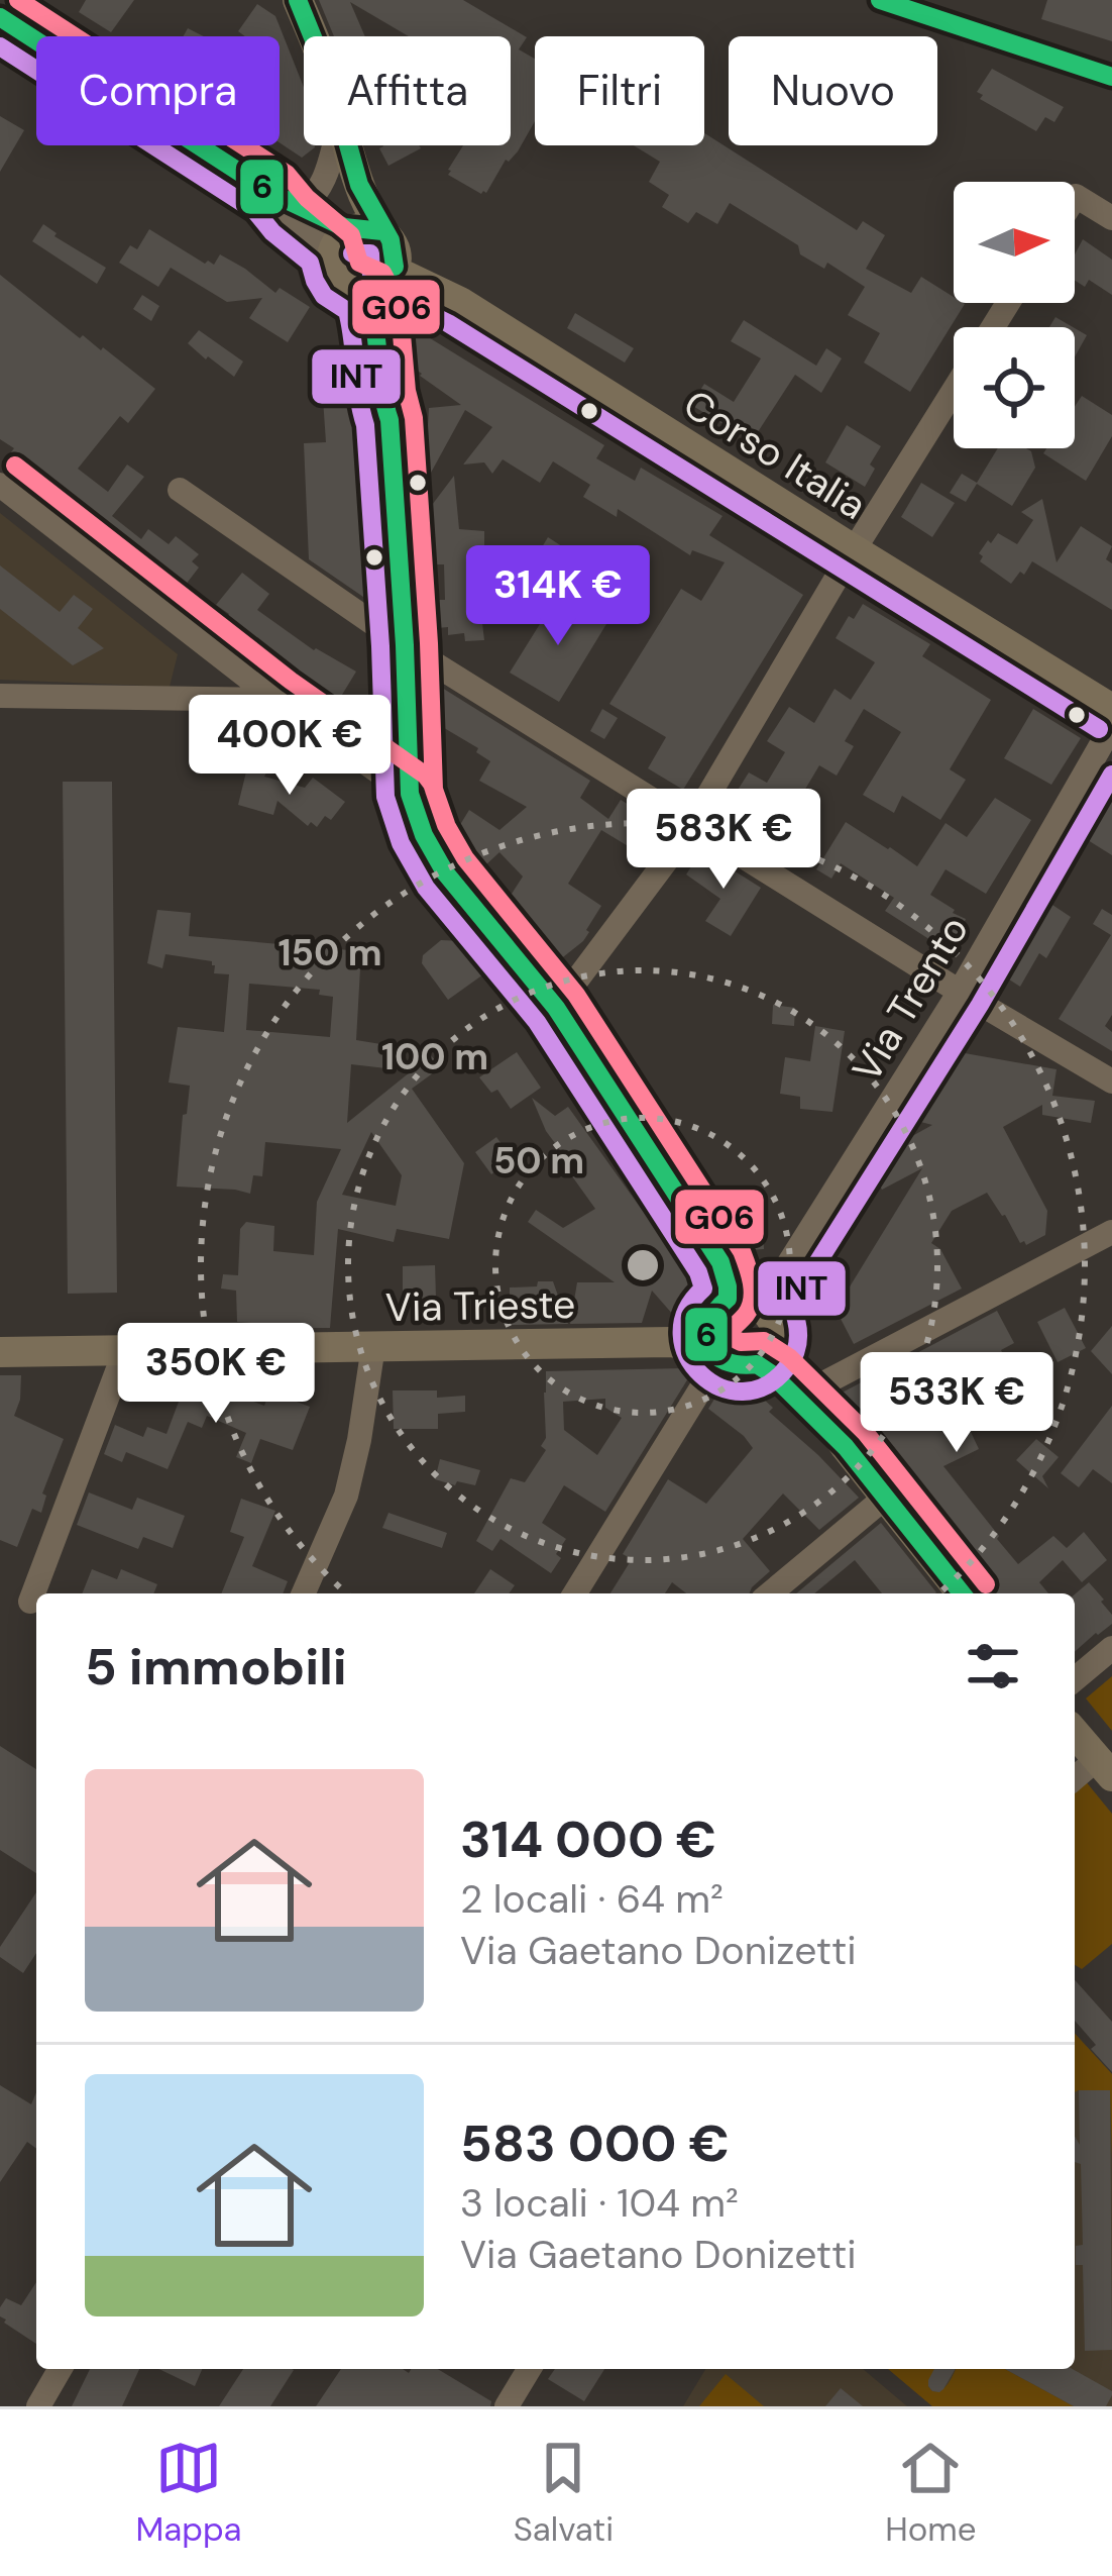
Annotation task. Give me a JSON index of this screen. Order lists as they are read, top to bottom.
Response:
{
  "streets": {
    "main road": ["Corso Italia", "Via Trieste"],
    "street": ["Via Trento"]
  },
  "crossings": [
    ["Via Trento", "Via Trieste"]
  ],
  "lines": ["transit line 6", "transit line G06", "transit line INT"],
  "north": "right",
  "page": {
    "chip": [
      "Compra",
      "Affitta",
      "Filtri",
      "Nuovo"
    ],
    "price": [
      "314K €",
      "400K €",
      "583K €",
      "350K €",
      "533K €"
    ],
    "heading": "5 immobili",
    "list": [
      {
        "name": "314 000 €",
        "note": "2 locali · 64 m² · Via Gaetano Donizetti"
      },
      {
        "name": "583 000 €",
        "note": "3 locali · 104 m² · Via Gaetano Donizetti"
      }
    ],
    "tabs": ["Mappa", "Salvati", "Home"]
  },
  "rings": ["150 m", "100 m", "50 m"]
}
